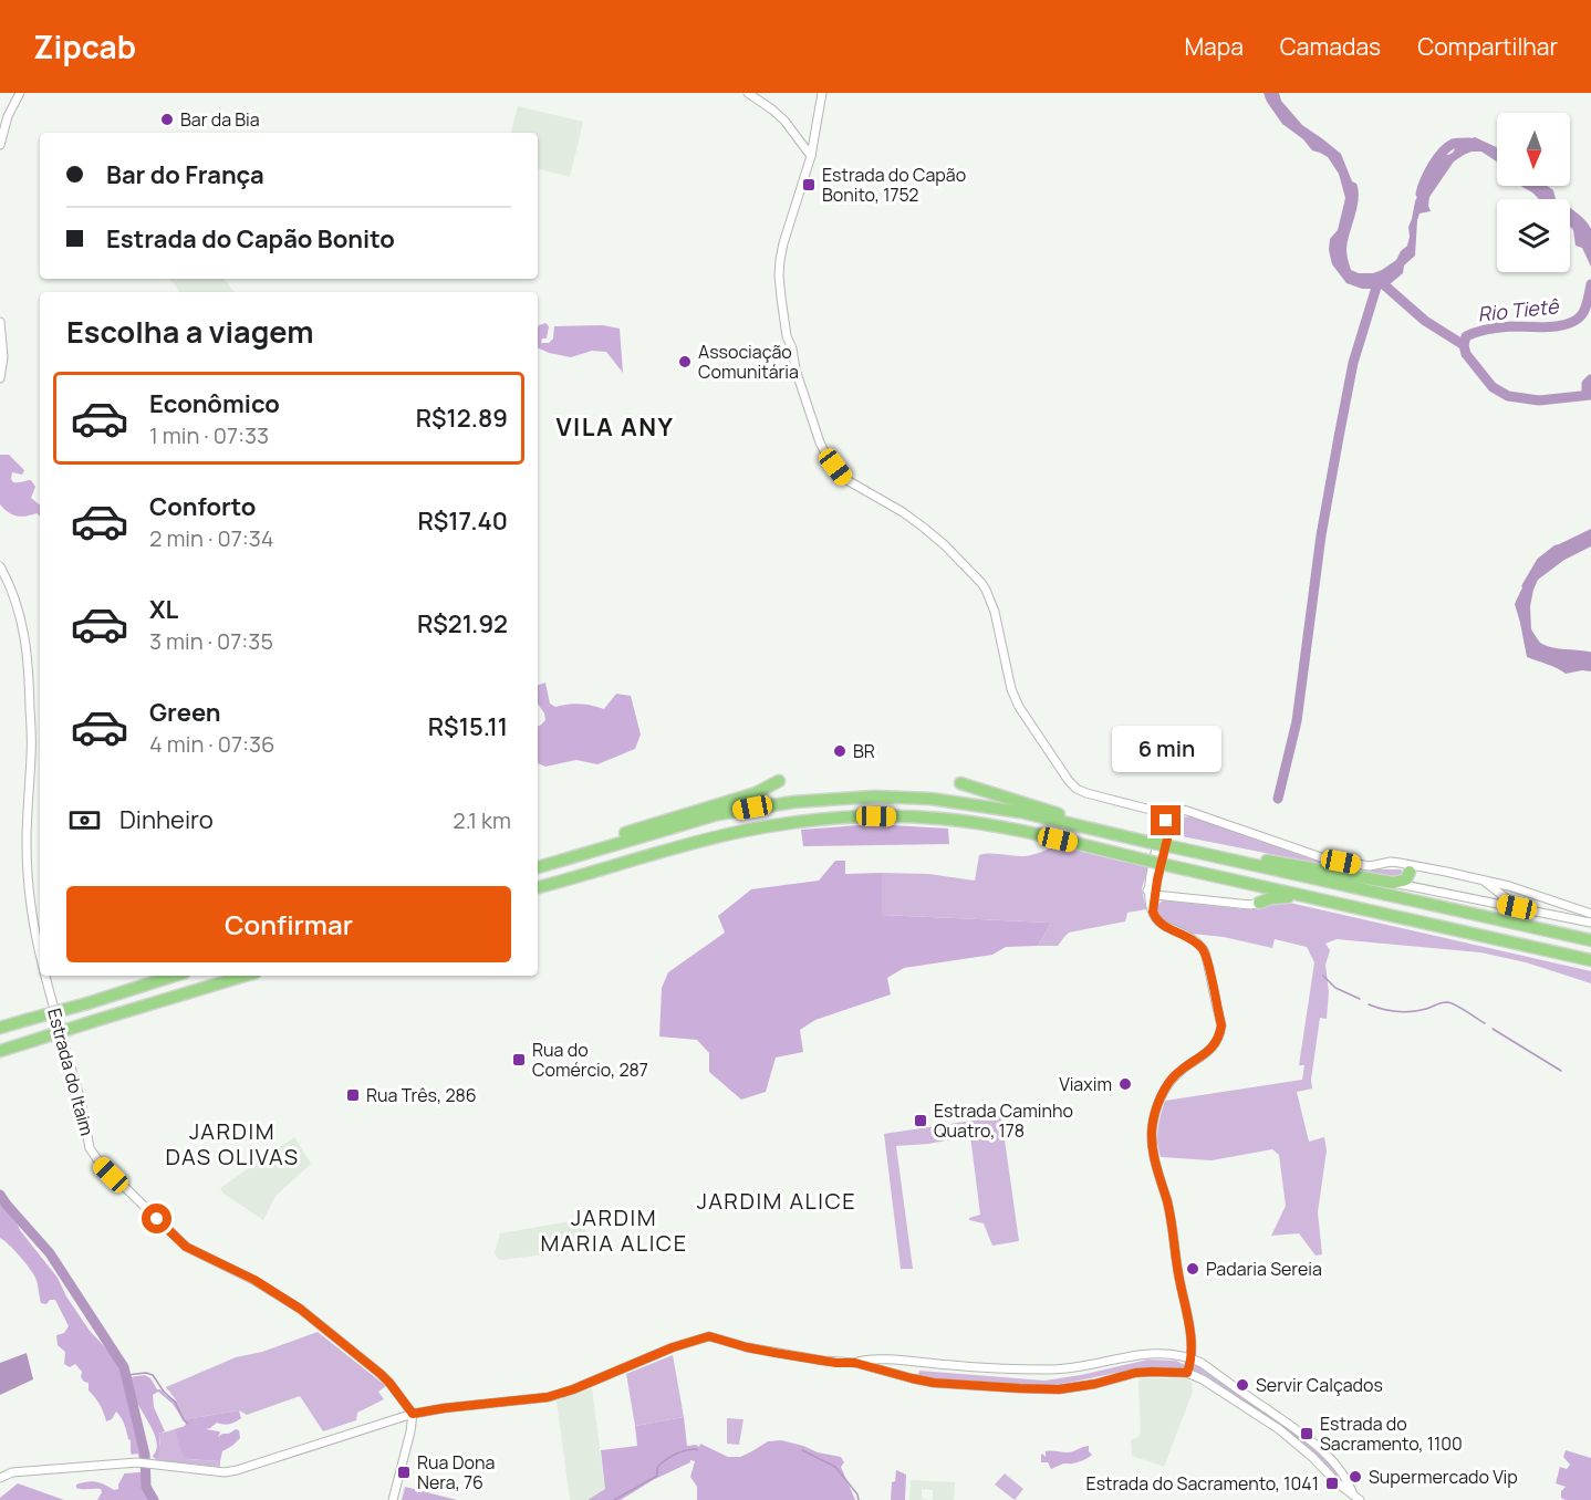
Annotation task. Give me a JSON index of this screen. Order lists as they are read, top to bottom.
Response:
{
  "streets": {
    "street": ["Estrada do Itaim"]
  },
  "districts": [
    "VILA ANY",
    "JARDIM DAS OLIVAS",
    "JARDIM ALICE",
    "JARDIM MARIA ALICE"
  ],
  "water": ["Rio Tietê"],
  "places": {
    "other": [
      "Bar da Bia",
      "Associação Comunitária",
      "BR",
      "Viaxim",
      "Padaria Sereia",
      "Servir Calçados",
      "Supermercado Vip"
    ],
    "transit": [
      "Estrada do Capão Bonito, 1752",
      "Rua do Comércio, 287",
      "Rua Três, 286",
      "Estrada Caminho Quatro, 178",
      "Estrada do Sacramento, 1100",
      "Rua Dona Nera, 76",
      "Estrada do Sacramento, 1041"
    ]
  },
  "north": "bottom",
  "page": {
    "header": "Zipcab",
    "nav": ["Mapa", "Camadas", "Compartilhar"],
    "banner": ["Bar do França", "Estrada do Capão Bonito"],
    "heading": "Escolha a viagem",
    "list": [
      {
        "name": "Econômico",
        "note": "1 min · 07:33",
        "value": "R$12.89"
      },
      {
        "name": "Conforto",
        "note": "2 min · 07:34",
        "value": "R$17.40"
      },
      {
        "name": "XL",
        "note": "3 min · 07:35",
        "value": "R$21.92"
      },
      {
        "name": "Green",
        "note": "4 min · 07:36",
        "value": "R$15.11"
      }
    ],
    "bubble": "6 min",
    "pay": ["Dinheiro", "2.1 km"],
    "buttons": "Confirmar"
  }
}
